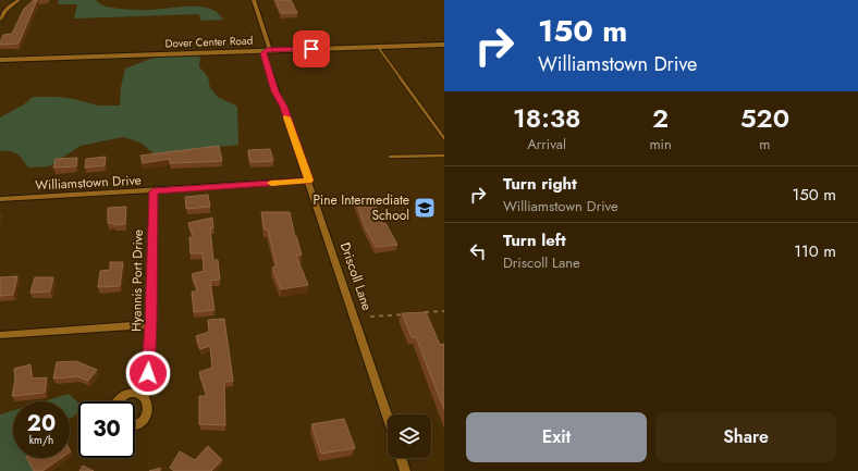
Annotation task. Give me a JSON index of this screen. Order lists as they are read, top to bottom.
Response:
{
  "streets": {
    "street": [
      "Dover Center Road",
      "Williamstown Drive",
      "Driscoll Lane",
      "Hyannis Port Drive"
    ]
  },
  "crossings": [
    ["Dover Center Road", "Driscoll Lane"],
    ["Williamstown Drive", "Driscoll Lane"],
    ["Williamstown Drive", "Hyannis Port Drive"]
  ],
  "places": {
    "school or university": ["Pine Intermediate School"]
  },
  "page": {
    "turn": ["150 m", "Williamstown Drive"],
    "eta": [
      "18:38",
      "Arrival",
      "2",
      "min",
      "520",
      "m"
    ],
    "list": [
      {
        "name": "Turn right",
        "note": "Williamstown Drive",
        "value": "150 m"
      },
      {
        "name": "Turn left",
        "note": "Driscoll Lane",
        "value": "110 m"
      }
    ],
    "speed": "20 km/h",
    "limit": "30",
    "buttons": ["Exit", "Share"]
  }
}
